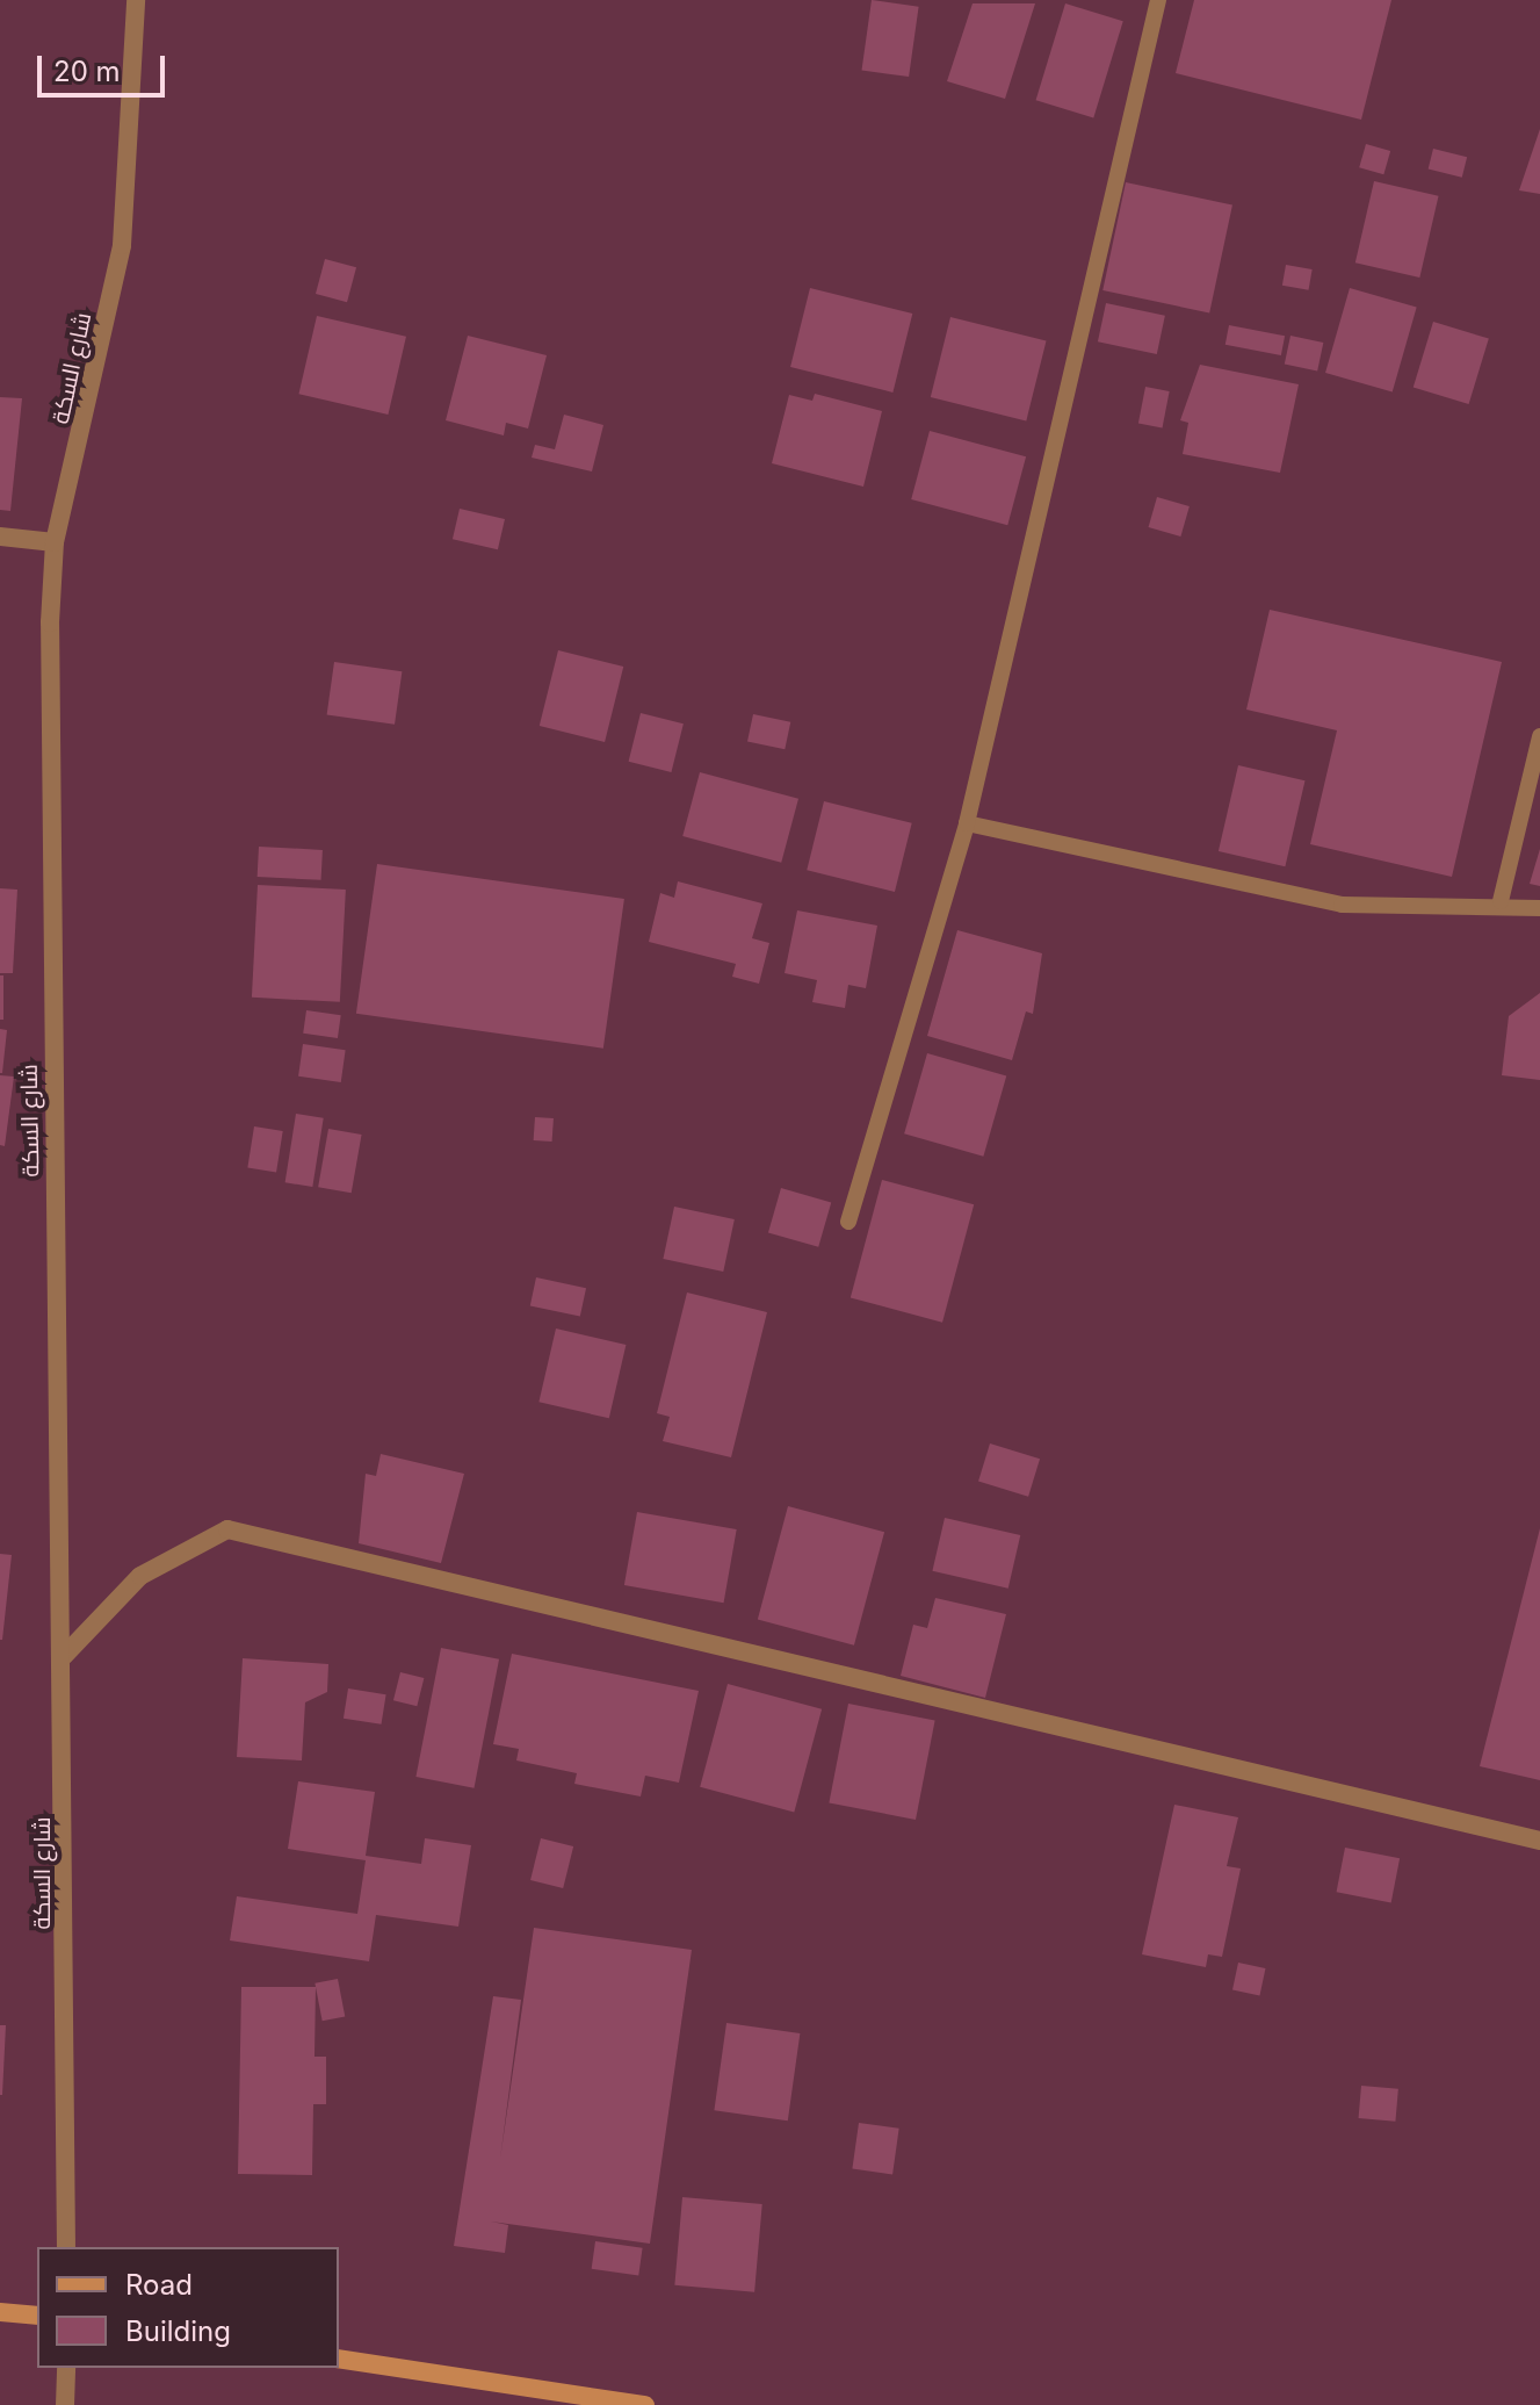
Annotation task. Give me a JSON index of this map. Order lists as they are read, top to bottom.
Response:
{
  "streets": {
    "street": ["شارع السكة"]
  },
  "legend": ["Road", "Building"],
  "scale_bar": "20 m"
}
